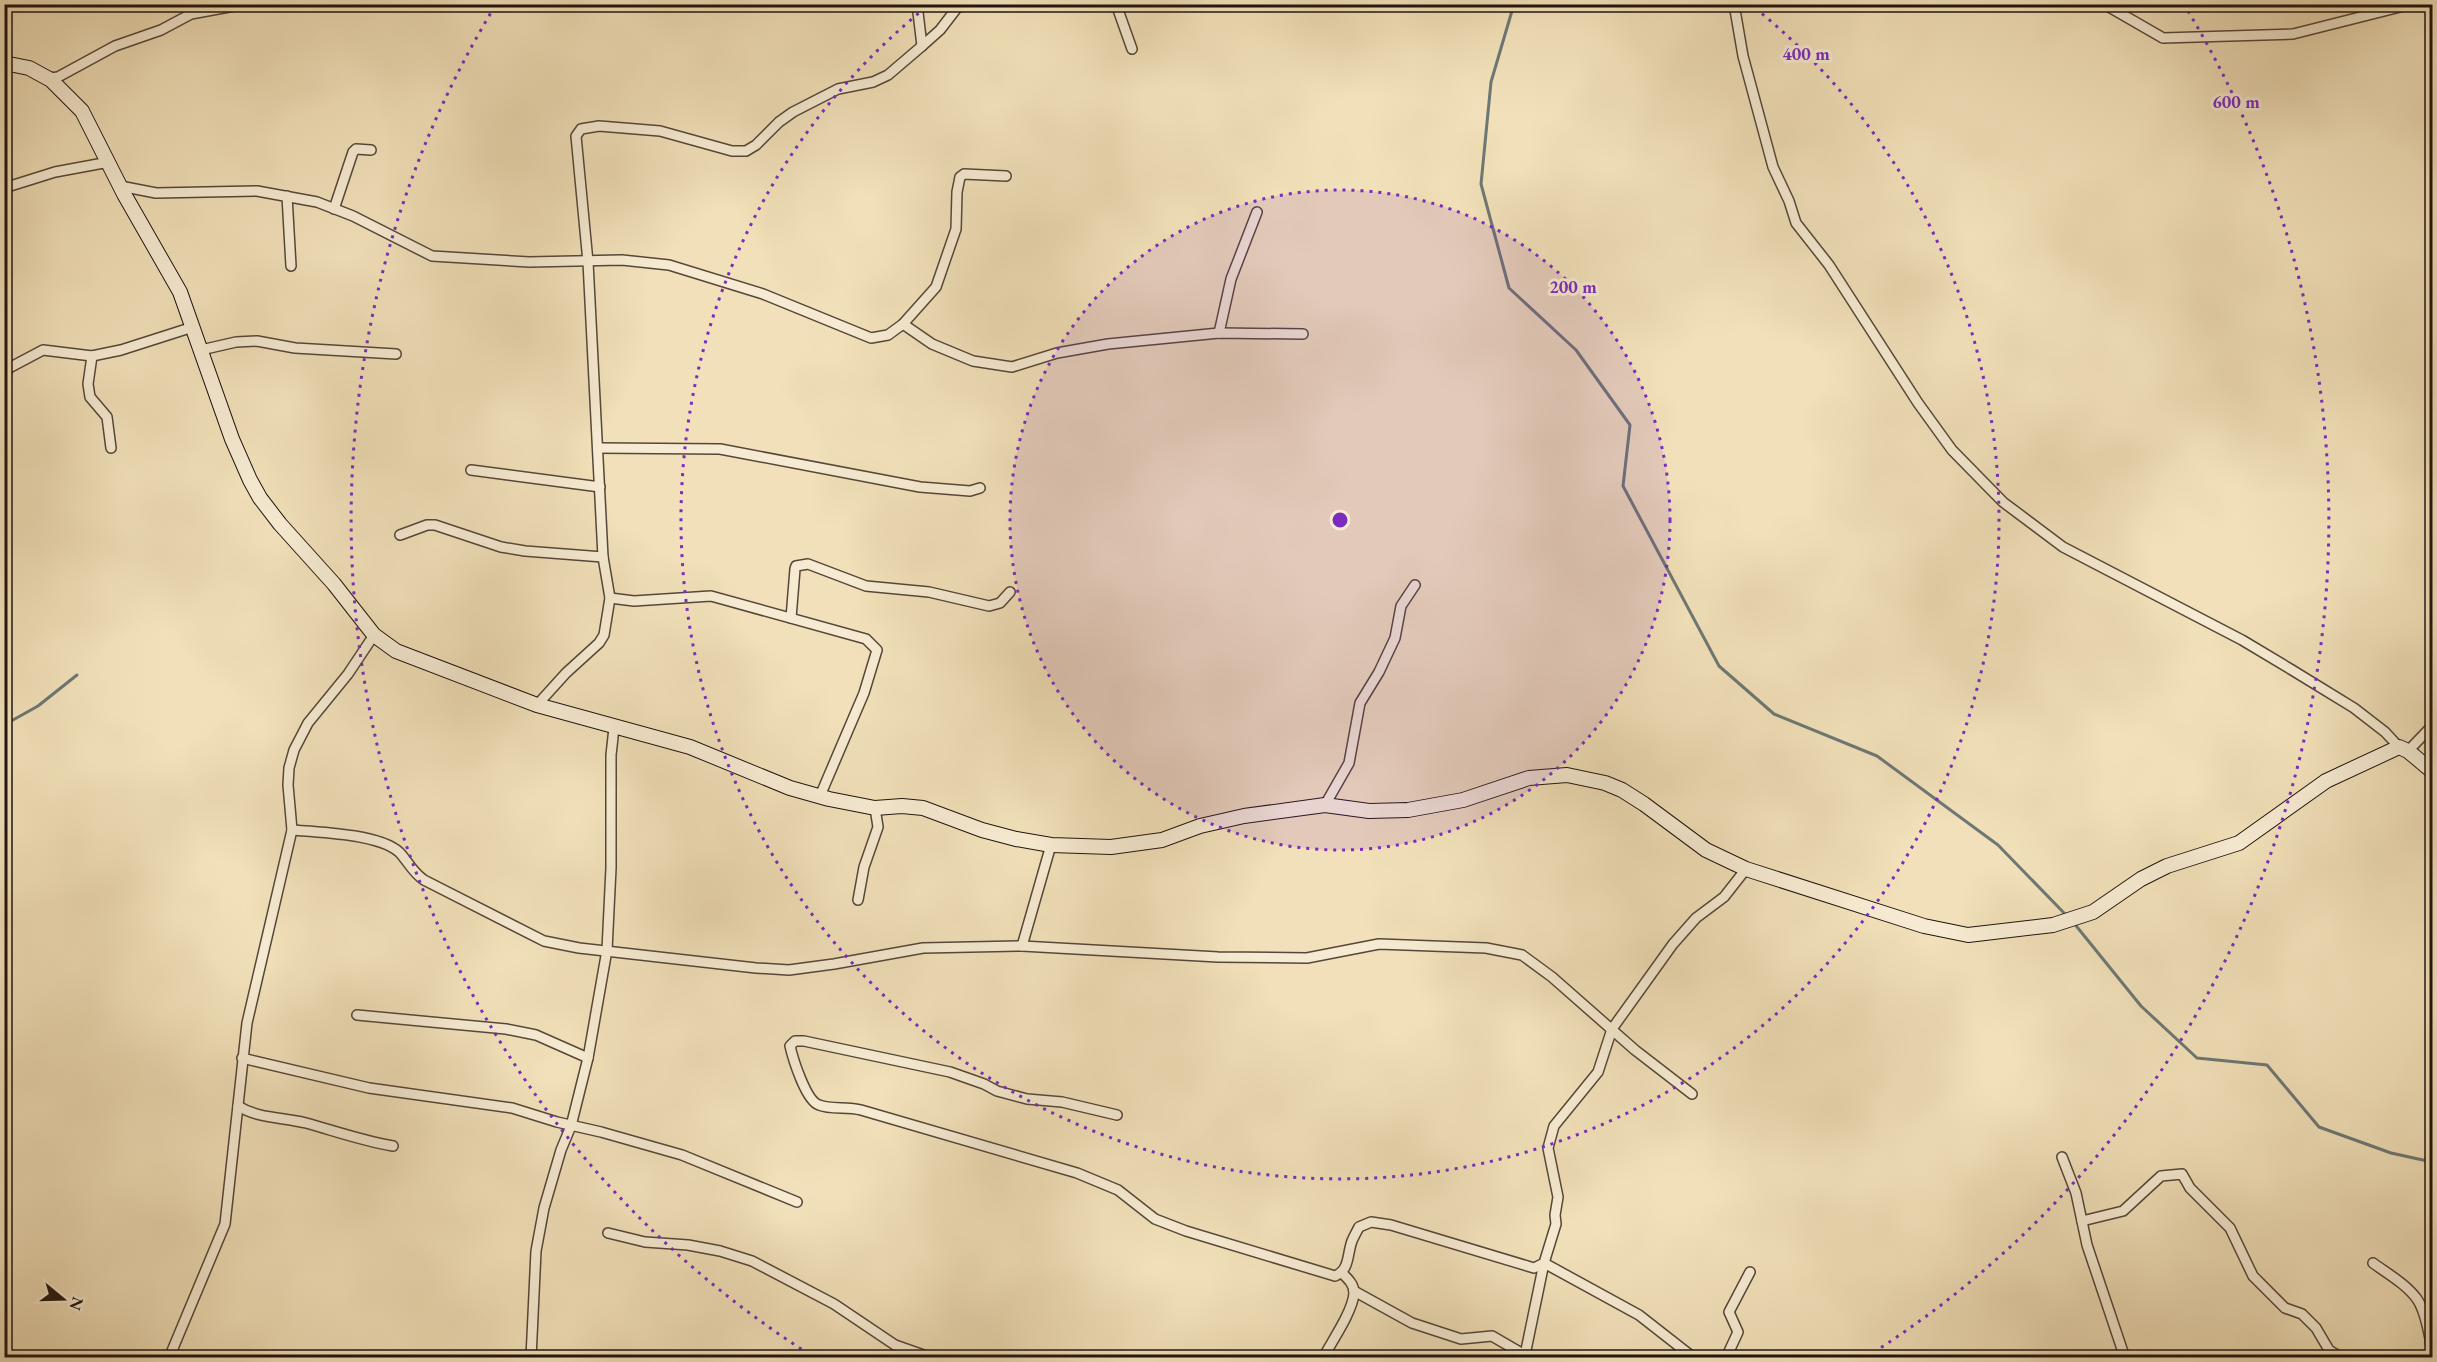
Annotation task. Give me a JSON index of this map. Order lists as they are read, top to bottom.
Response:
{
  "north": "right",
  "rings": ["400 m", "600 m", "200 m"]
}
